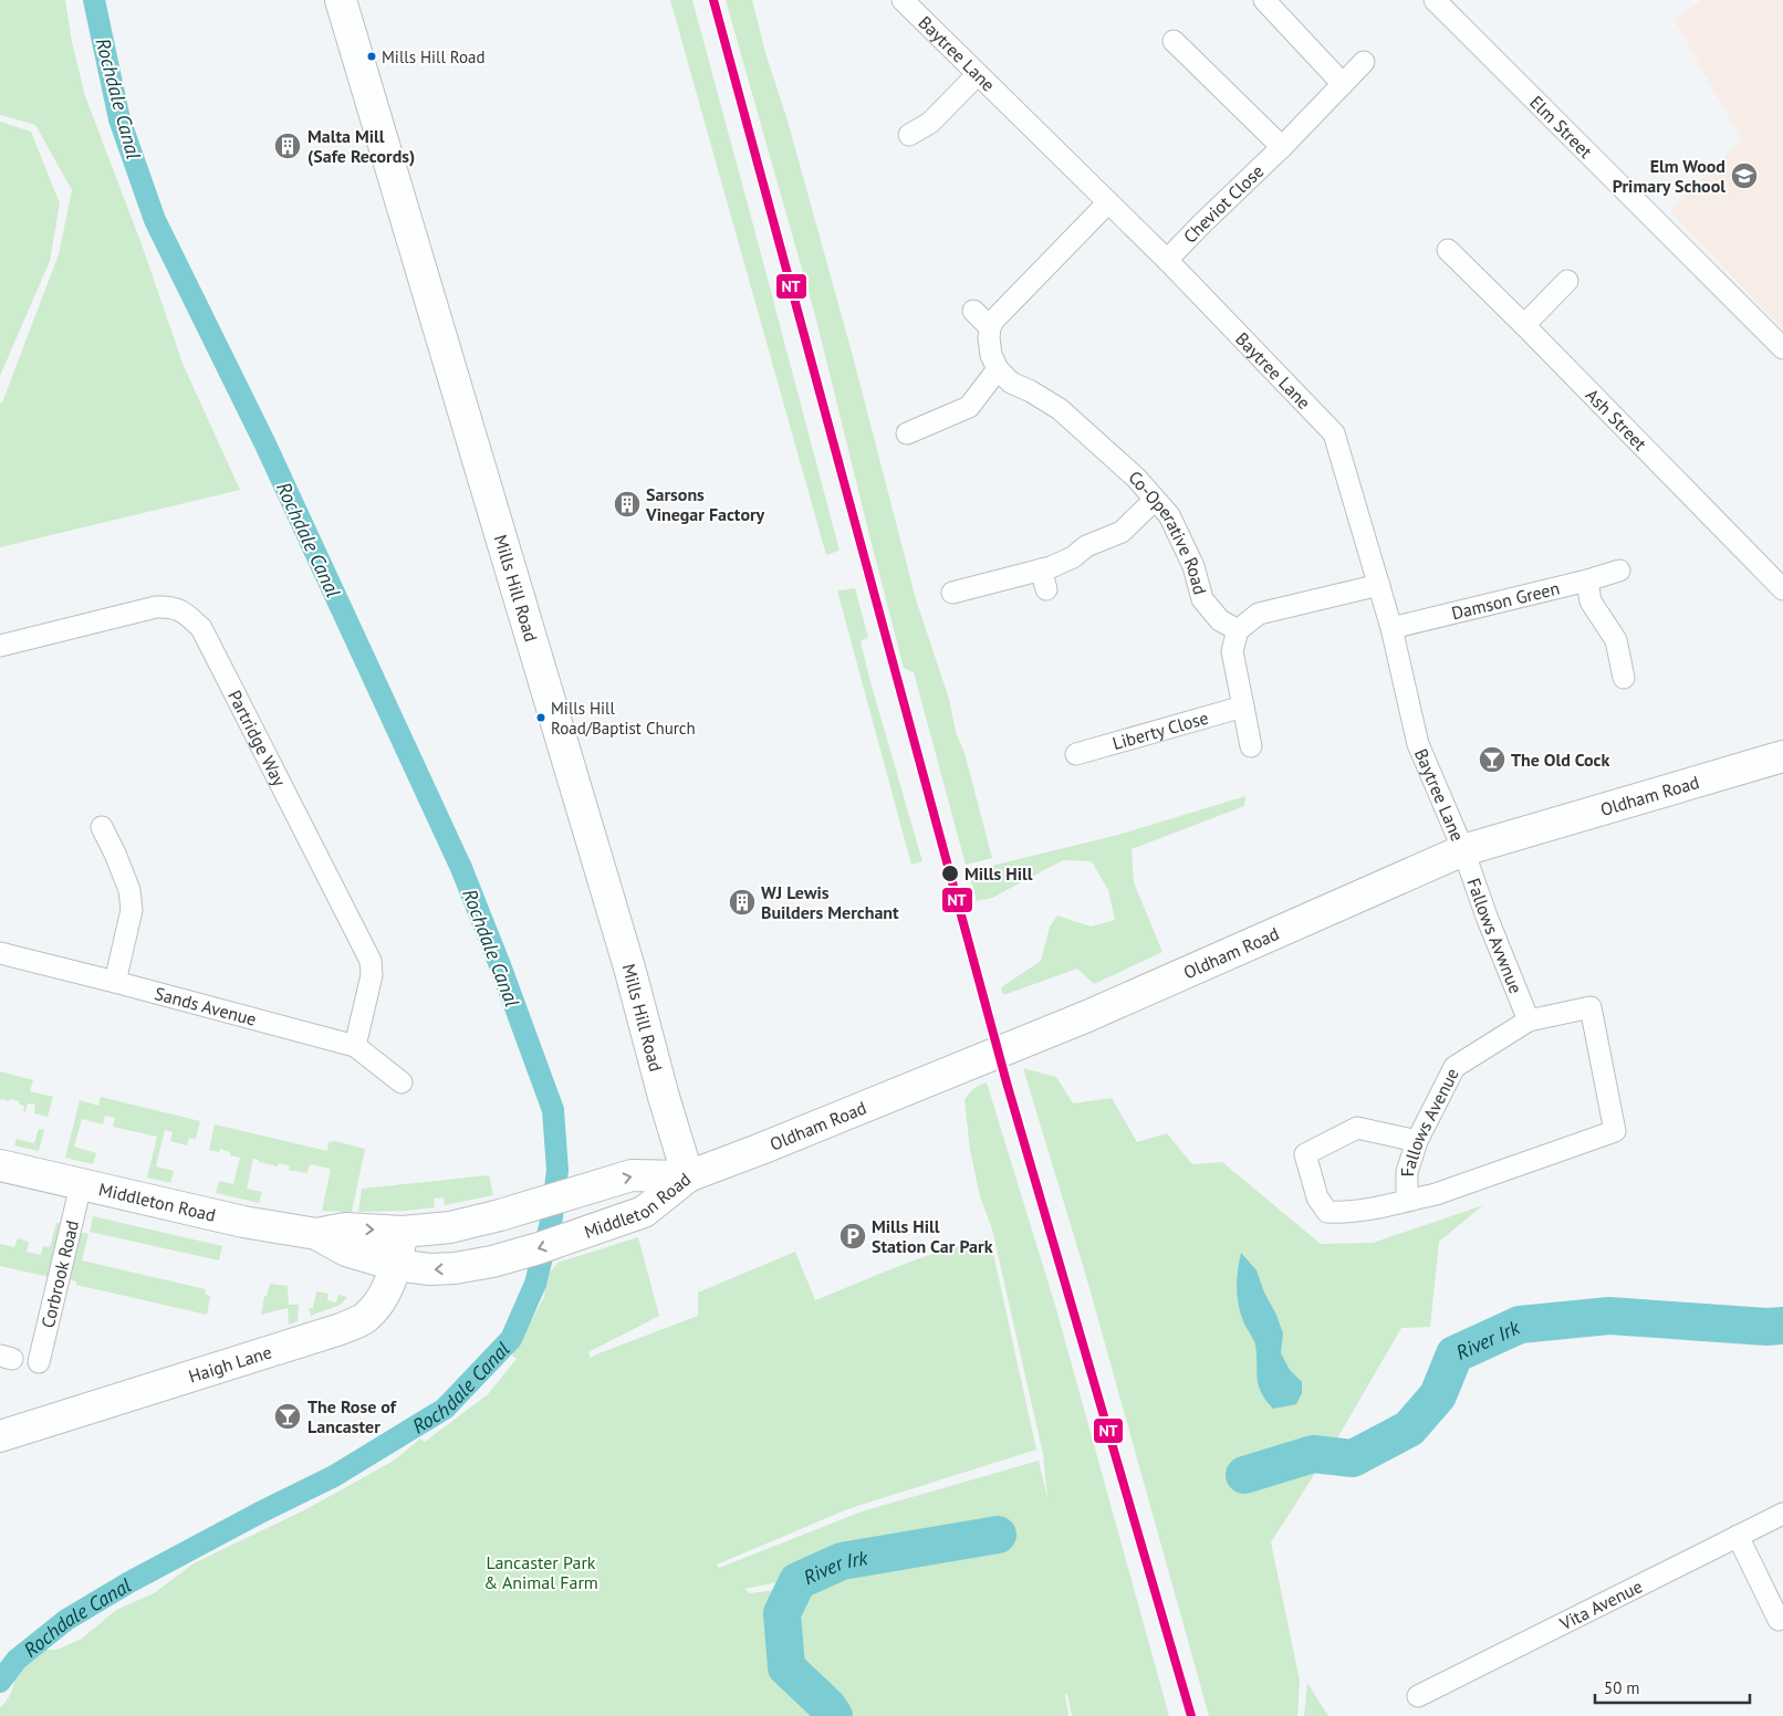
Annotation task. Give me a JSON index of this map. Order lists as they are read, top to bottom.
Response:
{
  "streets": {
    "main road": [
      "Mills Hill Road",
      "Oldham Road",
      "Middleton Road",
      "Haigh Lane"
    ],
    "street": [
      "Baytree Lane",
      "Elm Street",
      "Cheviot Close",
      "Ash Street",
      "Co-Operative Road",
      "Damson Green",
      "Liberty Close",
      "Partridge Way",
      "Fallows Avwnue",
      "Sands Avenue",
      "Fallows Avenue",
      "Corbrook Road",
      "Vita Avenue"
    ]
  },
  "crossings": [
    ["Baytree Lane", "Cheviot Close"],
    ["Baytree Lane", "Damson Green"],
    ["Baytree Lane", "Oldham Road"],
    ["Baytree Lane", "Fallows Avwnue"],
    ["Mills Hill Road", "Oldham Road"],
    ["Mills Hill Road", "Middleton Road"],
    ["Partridge Way", "Sands Avenue"],
    ["Oldham Road", "Fallows Avwnue"],
    ["Oldham Road", "Middleton Road"],
    ["Fallows Avwnue", "Fallows Avenue"],
    ["Middleton Road", "Corbrook Road"],
    ["Middleton Road", "Haigh Lane"]
  ],
  "water": ["Rochdale Canal", "River Irk"],
  "parks": ["Lancaster Park & Animal Farm"],
  "places": {
    "other": ["Mills Hill Road", "Mills Hill Road/Baptist Church", "Mills Hill"],
    "building": ["Malta Mill (Safe Records)", "Sarsons Vinegar Factory", "WJ Lewis Builders Merchant"],
    "school or university": ["Elm Wood Primary School"],
    "bar": ["The Old Cock", "The Rose of Lancaster"],
    "parking": ["Mills Hill Station Car Park"]
  },
  "lines": ["transit line NT"],
  "scale_bar": "50 m"
}
